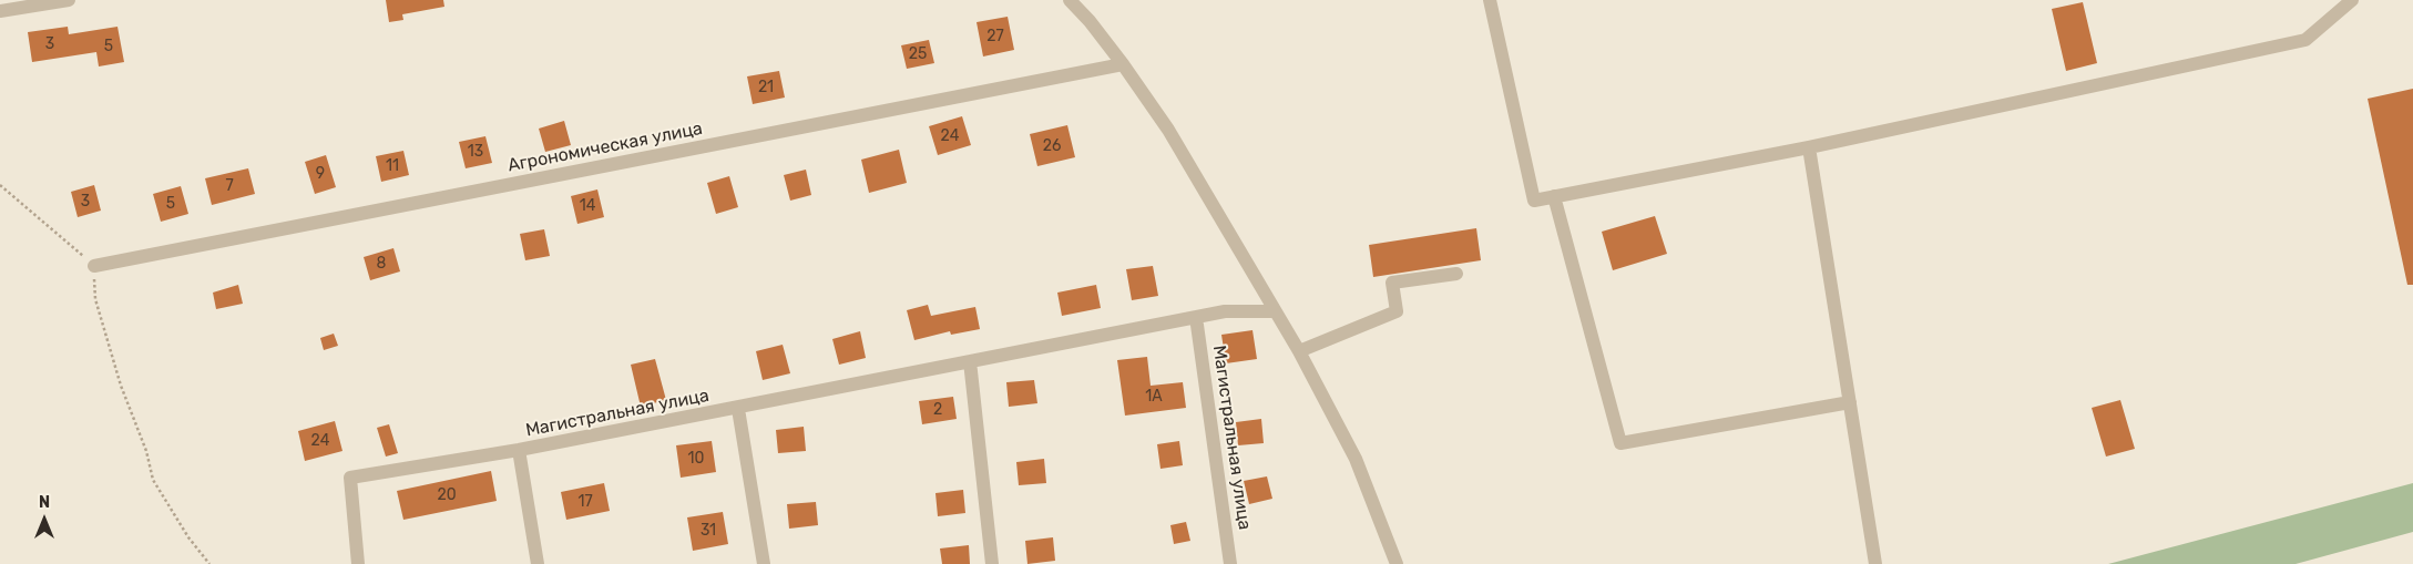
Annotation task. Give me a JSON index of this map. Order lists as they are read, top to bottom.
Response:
{
  "streets": {
    "street": ["Агрономическая улица", "Магистральная улица"]
  },
  "house_numbers": [
    "27",
    "3",
    "5",
    "25",
    "21",
    "24",
    "26",
    "13",
    "11",
    "9",
    "7",
    "3",
    "5",
    "14",
    "8",
    "1А",
    "2",
    "24",
    "10",
    "20",
    "17",
    "31"
  ],
  "north": "top"
}
